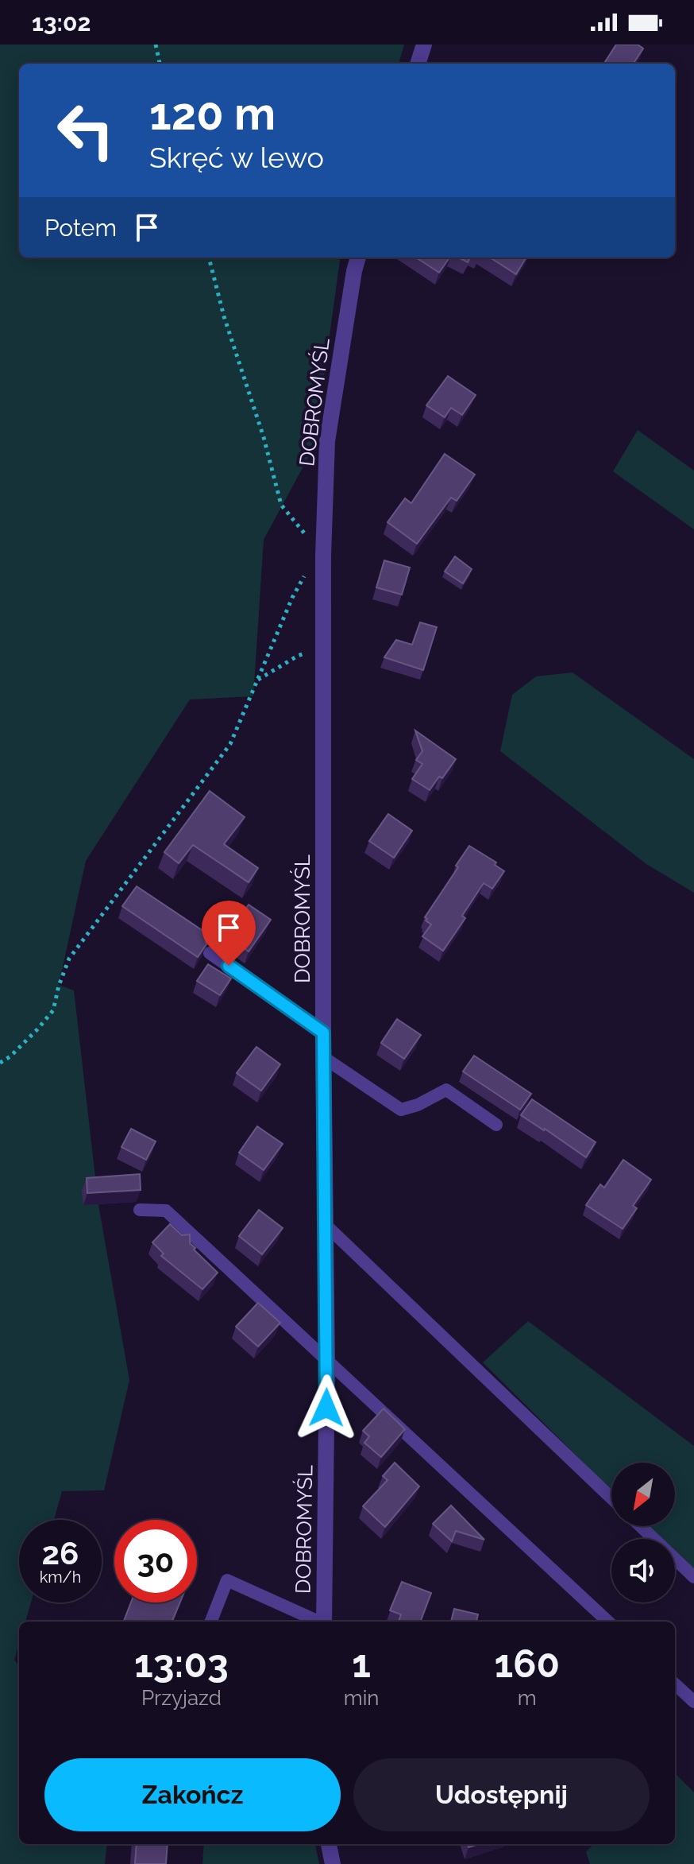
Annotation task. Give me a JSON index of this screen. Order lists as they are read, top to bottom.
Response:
{
  "streets": {
    "street": ["DOBROMYŚL"]
  },
  "north": "bottom left",
  "page": {
    "status": "13:02",
    "turn": ["120 m", "Skręć w lewo"],
    "then": "Potem",
    "speed": "26 km/h",
    "limit": "30",
    "eta": [
      "13:03",
      "Przyjazd",
      "1",
      "min",
      "160",
      "m"
    ],
    "buttons": ["Zakończ", "Udostępnij"]
  }
}
